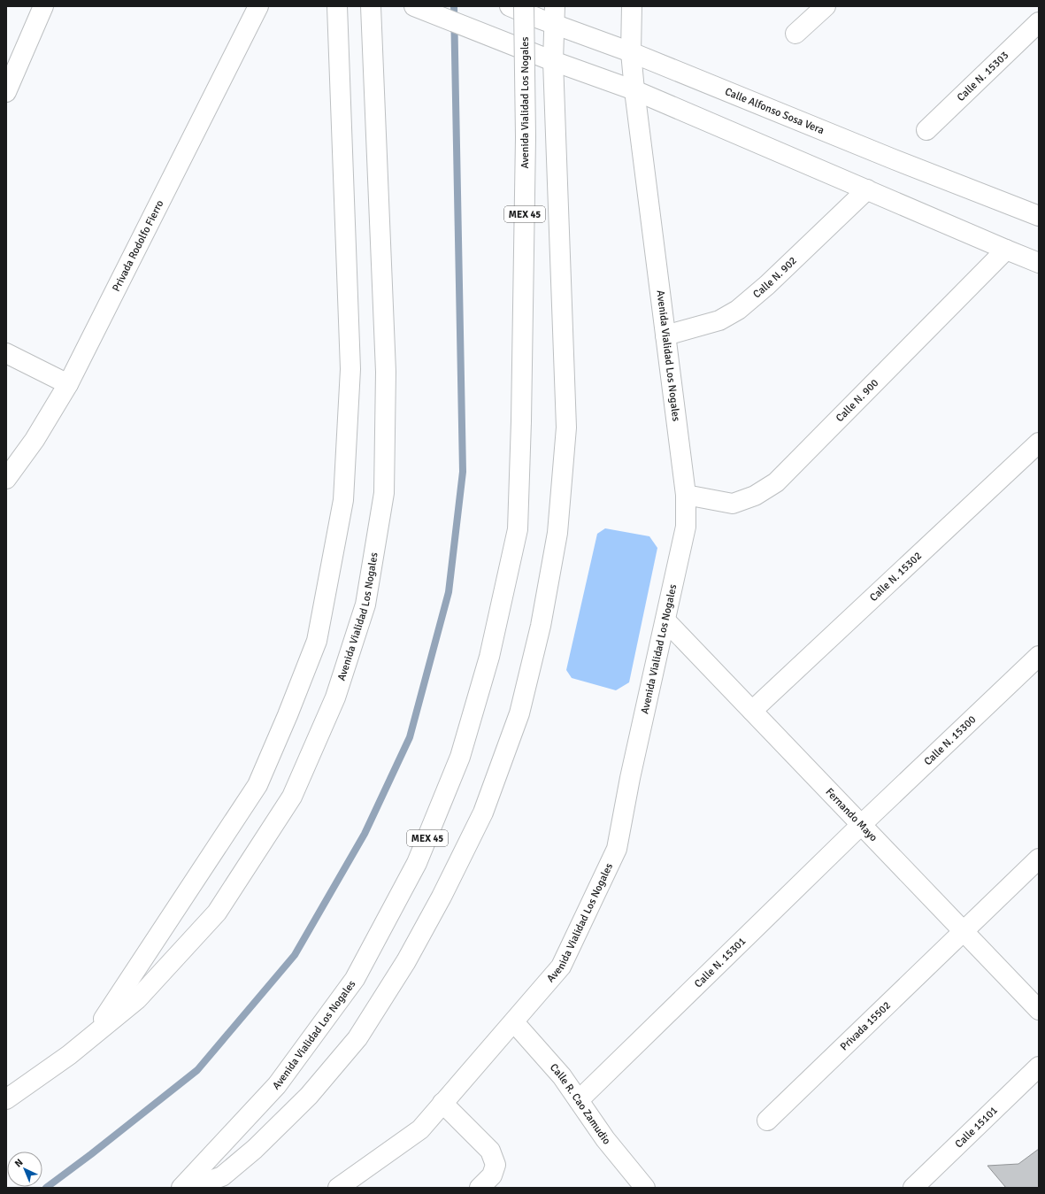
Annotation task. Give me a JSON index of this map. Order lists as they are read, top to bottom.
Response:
{
  "streets": {
    "main road": [
      "Calle N. 15303",
      "Avenida Vialidad Los Nogales",
      "Calle Alfonso Sosa Vera",
      "MEX 45",
      "Privada Rodolfo Fierro",
      "Calle N. 902",
      "Calle N. 900",
      "Calle N. 15302",
      "Calle N. 15300",
      "Fernando Mayo",
      "Calle N. 15301",
      "Privada 15502",
      "Calle R. Cao Zamudio",
      "Calle 15101"
    ]
  },
  "crossings": [
    ["Avenida Vialidad Los Nogales", "Calle Alfonso Sosa Vera"],
    ["Avenida Vialidad Los Nogales", "Calle N. 902"],
    ["Avenida Vialidad Los Nogales", "Calle N. 900"],
    ["Avenida Vialidad Los Nogales", "Fernando Mayo"],
    ["Avenida Vialidad Los Nogales", "Calle R. Cao Zamudio"],
    ["Calle N. 15302", "Fernando Mayo"],
    ["Calle N. 15300", "Fernando Mayo"],
    ["Calle N. 15300", "Calle N. 15301"],
    ["Fernando Mayo", "Calle N. 15301"],
    ["Fernando Mayo", "Privada 15502"],
    ["Calle N. 15301", "Calle R. Cao Zamudio"]
  ],
  "north": "top left"
}
